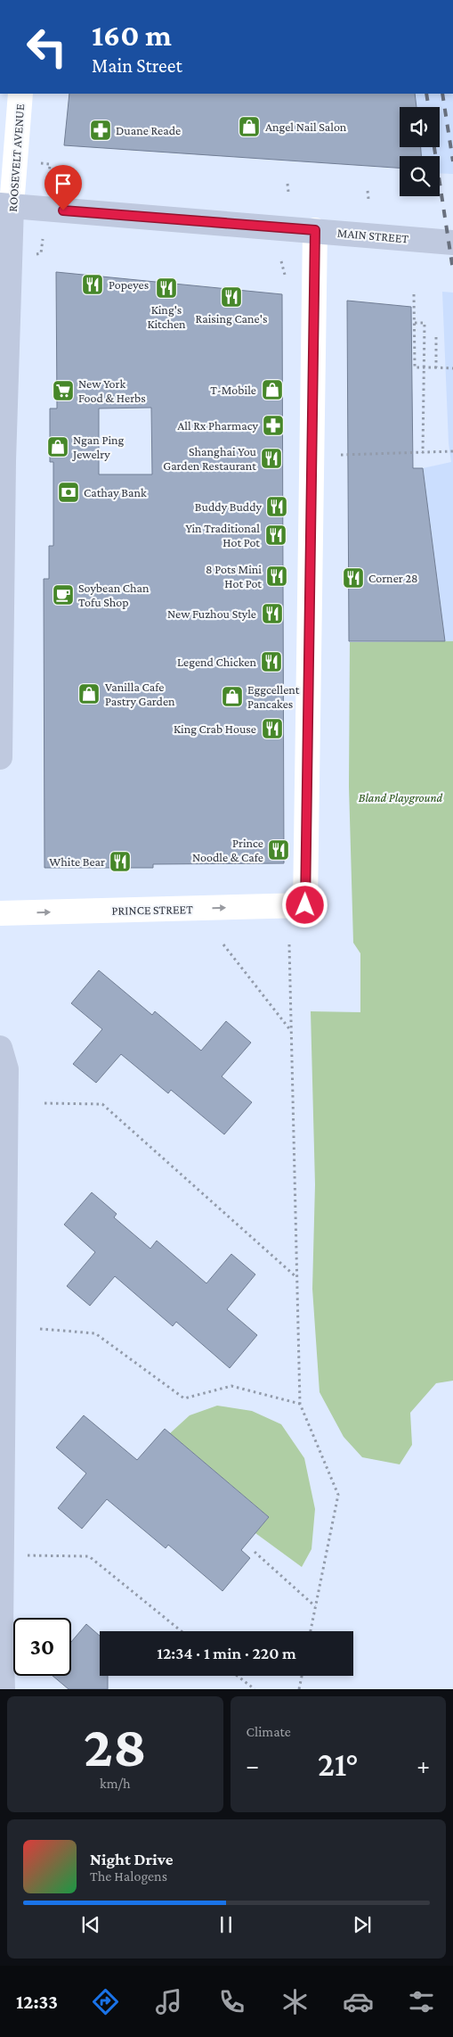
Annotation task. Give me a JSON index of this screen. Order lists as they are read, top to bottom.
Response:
{
  "streets": {
    "main road": ["ROOSEVELT AVENUE", "MAIN STREET"],
    "street": ["PRINCE STREET"]
  },
  "crossings": [
    ["ROOSEVELT AVENUE", "MAIN STREET"],
    ["MAIN STREET", "PRINCE STREET"]
  ],
  "parks": ["Bland Playground"],
  "places": {
    "shop": [
      "Angel Nail Salon",
      "T-Mobile",
      "Ngan Ping Jewelry",
      "Vanilla Cafe Pastry Garden",
      "Eggcellent Pancakes"
    ],
    "pharmacy": ["Duane Reade", "All Rx Pharmacy"],
    "restaurant": [
      "Popeyes",
      "King's Kitchen",
      "Raising Cane's",
      "Shanghai You Garden Restaurant",
      "Buddy Buddy",
      "Yin Traditional Hot Pot",
      "8 Pots Mini Hot Pot",
      "Corner 28",
      "New Fuzhou Style",
      "Legend Chicken",
      "King Crab House",
      "Prince Noodle & Cafe",
      "White Bear"
    ],
    "supermarket": ["New York Food & Herbs"],
    "bank": ["Cathay Bank"],
    "cafe": ["Soybean Chan Tofu Shop"]
  },
  "page": {
    "turn": ["160 m", "Main Street"],
    "limit": "30",
    "trip": "12:34 · 1 min · 220 m",
    "tile": [
      ["28", "km/h"],
      "Climate"
    ],
    "heat": ["−", "21°", "+"],
    "song": ["Night Drive", "The Halogens"],
    "tabs": "12:33"
  }
}
